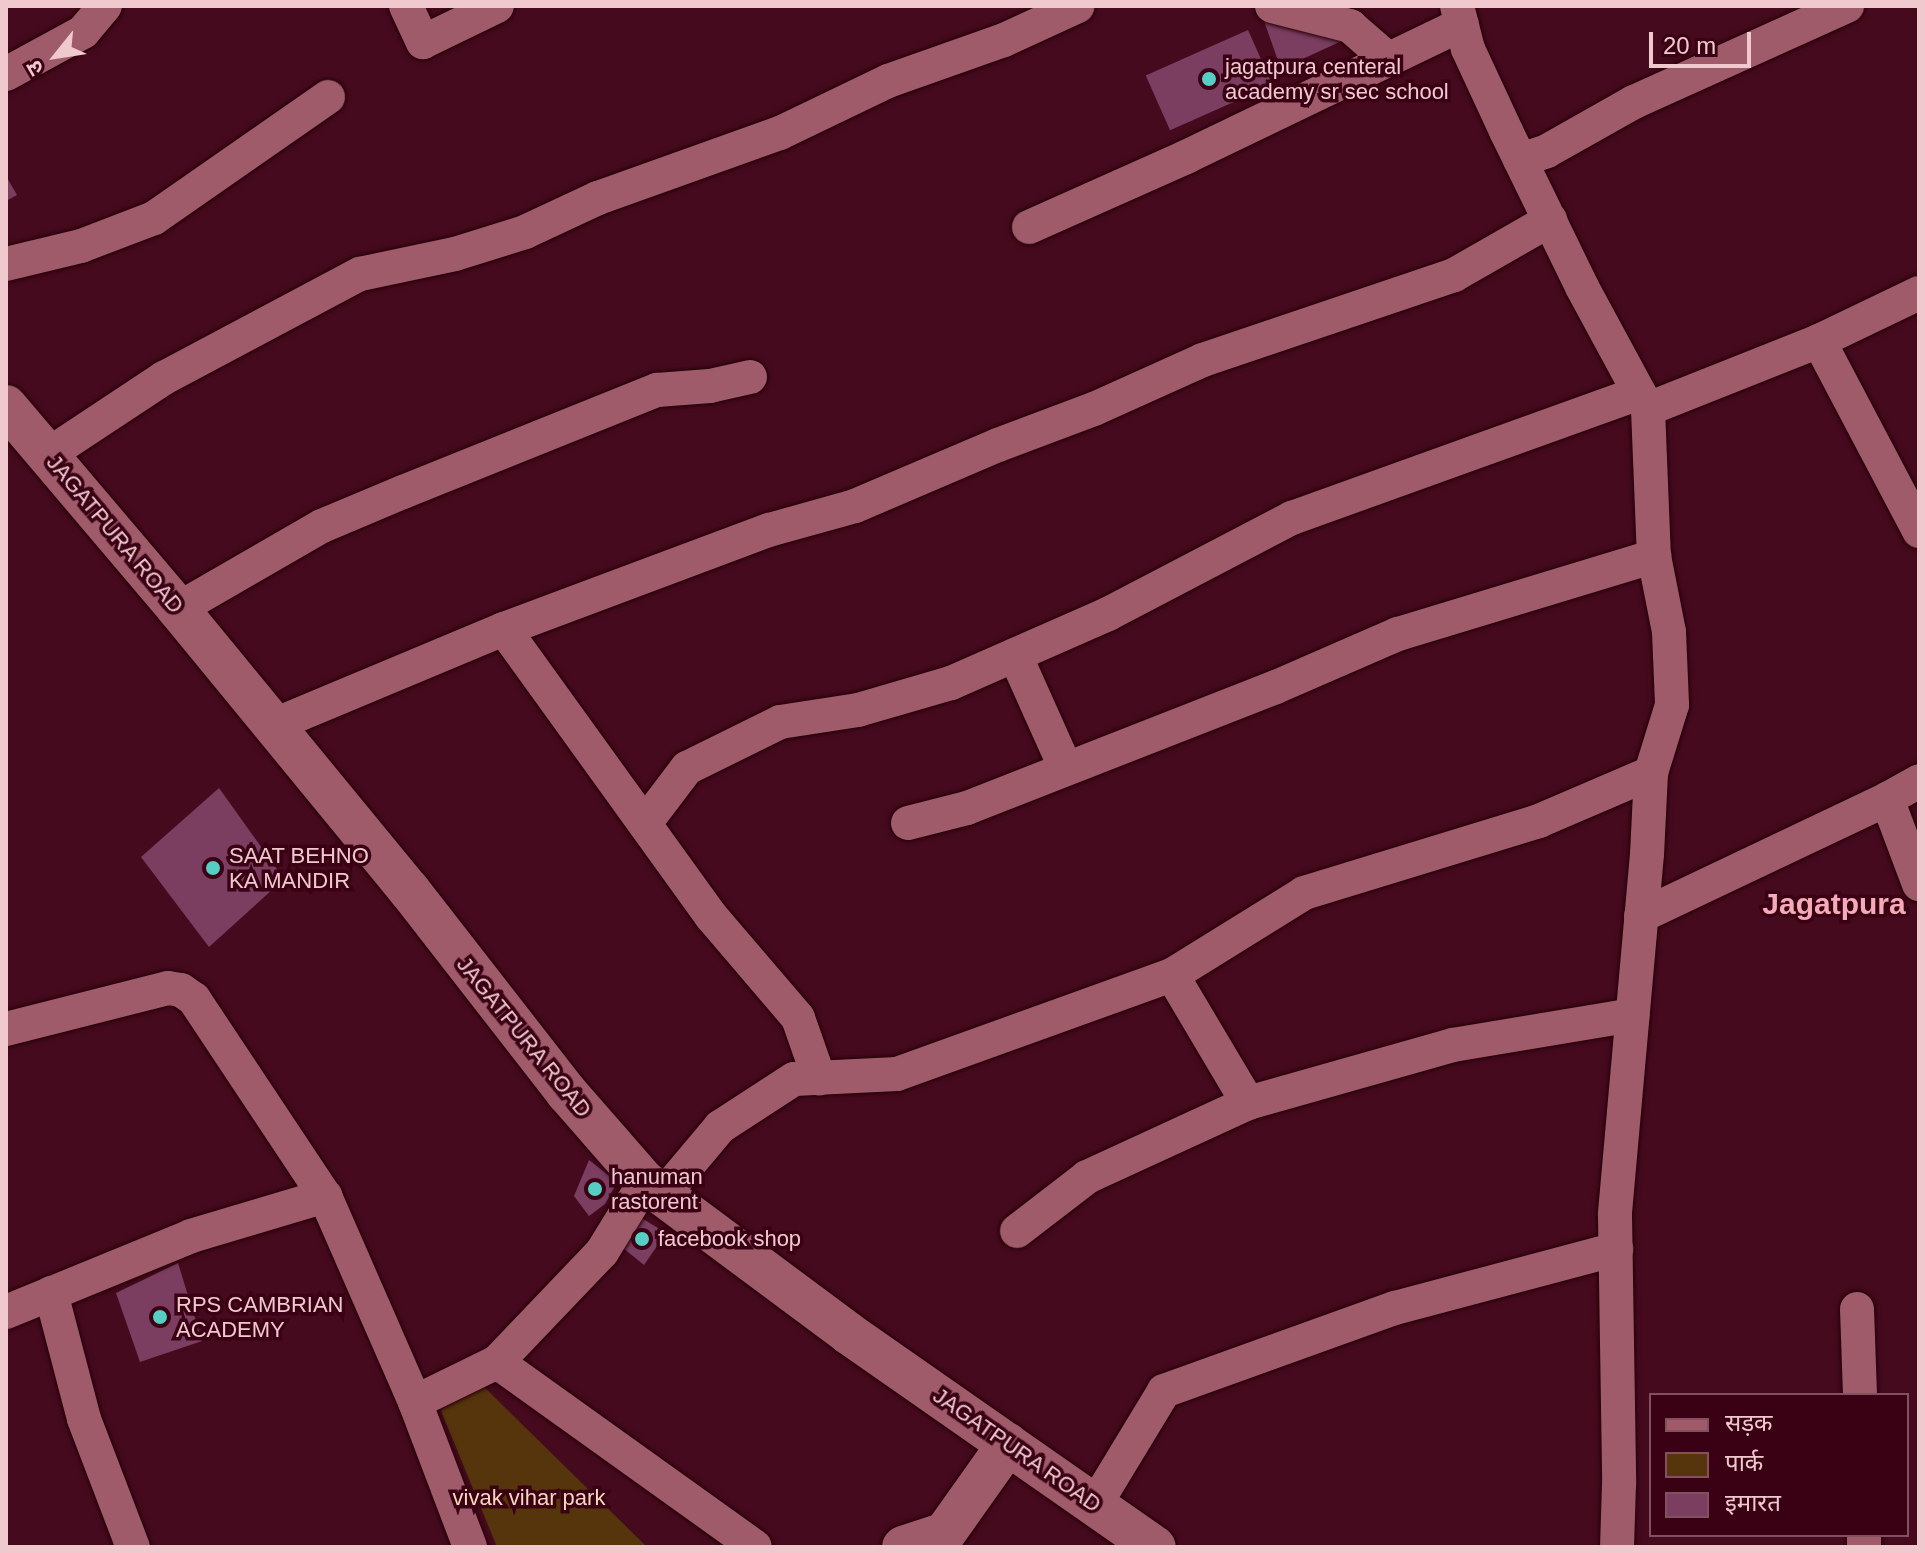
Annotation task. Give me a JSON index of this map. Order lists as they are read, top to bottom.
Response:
{
  "streets": {
    "street": ["JAGATPURA ROAD"]
  },
  "districts": ["Jagatpura"],
  "parks": ["vivak vihar park"],
  "places": [
    "jagatpura centeral academy sr sec school",
    "SAAT BEHNO KA MANDIR",
    "hanuman rastorent",
    "facebook shop",
    "RPS CAMBRIAN ACADEMY"
  ],
  "legend": ["सड़क", "पार्क", "इमारत"],
  "scale_bar": "20 m",
  "north": "bottom left"
}
